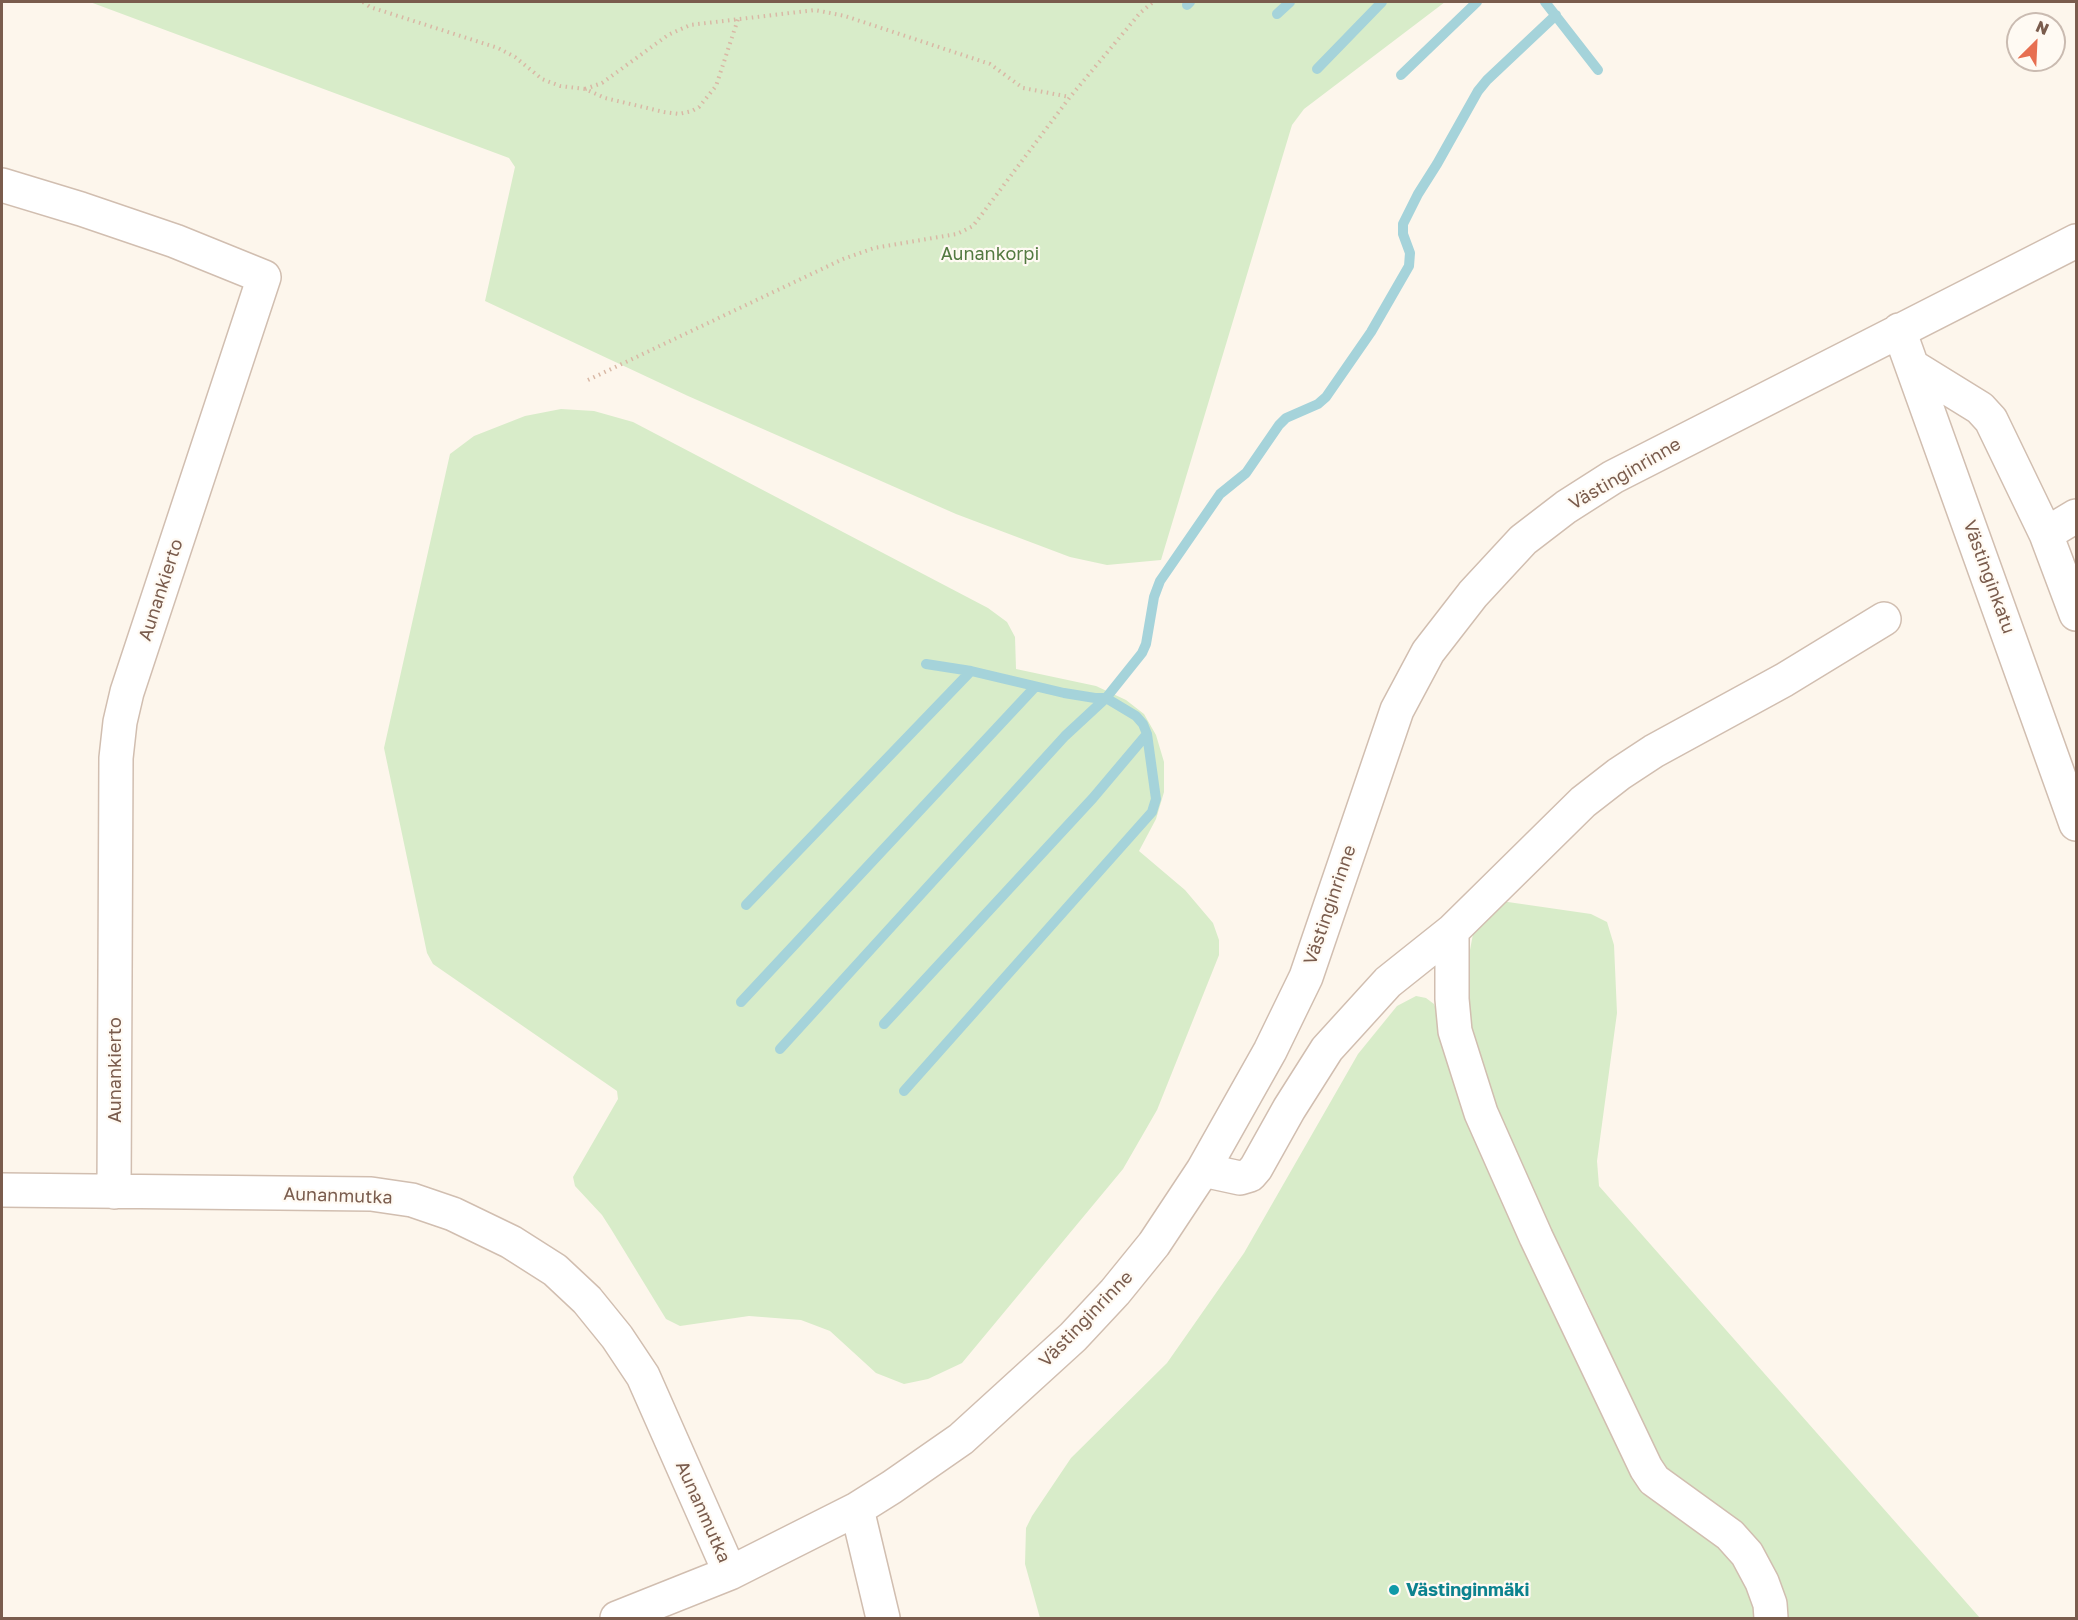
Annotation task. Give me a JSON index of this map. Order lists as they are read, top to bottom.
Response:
{
  "streets": {
    "street": [
      "Västinginrinne",
      "Västinginkatu",
      "Aunankierto",
      "Aunanmutka"
    ]
  },
  "crossings": [
    ["Västinginrinne", "Västinginkatu"],
    ["Västinginrinne", "Aunanmutka"],
    ["Aunankierto", "Aunanmutka"]
  ],
  "parks": ["Aunankorpi"],
  "places": ["Västinginmäki"],
  "north": "top right"
}
